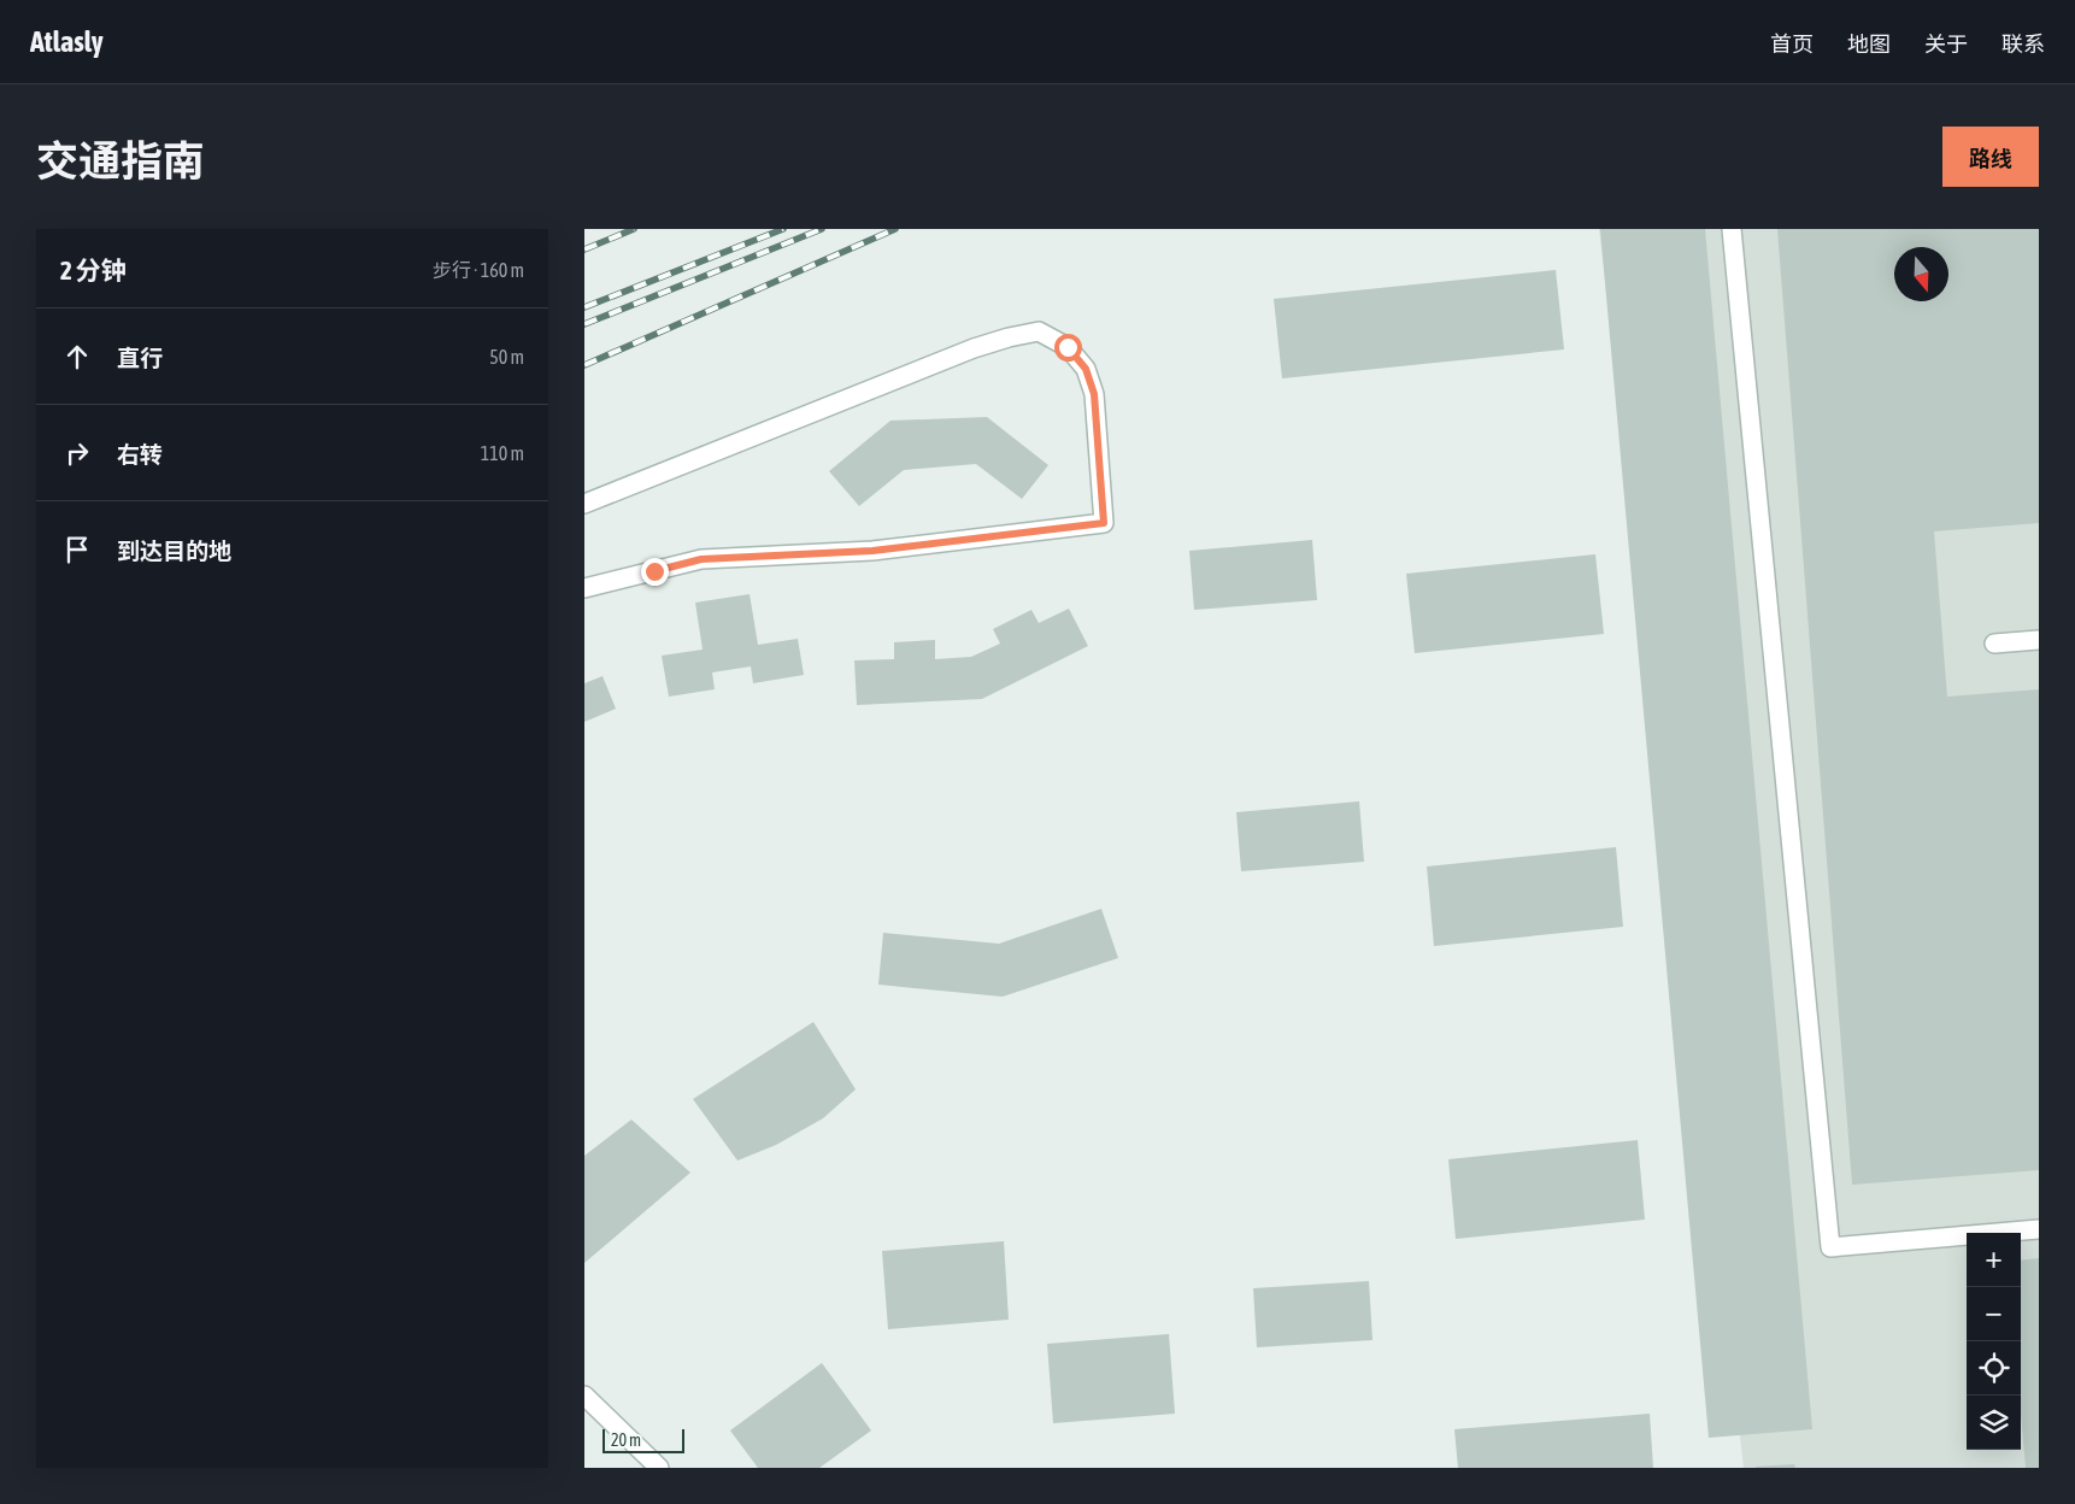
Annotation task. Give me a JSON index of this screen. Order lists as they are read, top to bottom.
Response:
{
  "scale_bar": "20 m",
  "north": "bottom",
  "page": {
    "header": "Atlasly",
    "nav": [
      "首页",
      "地图",
      "关于",
      "联系"
    ],
    "title": "交通指南",
    "buttons": "路线",
    "heading": ["2 分钟", "步行 · 160 m"],
    "list": [
      ["直行", "50 m"],
      ["右转", "110 m"],
      "到达目的地"
    ],
    "map_buttons": ["+", "−"],
    "scale": "20 m"
  }
}
